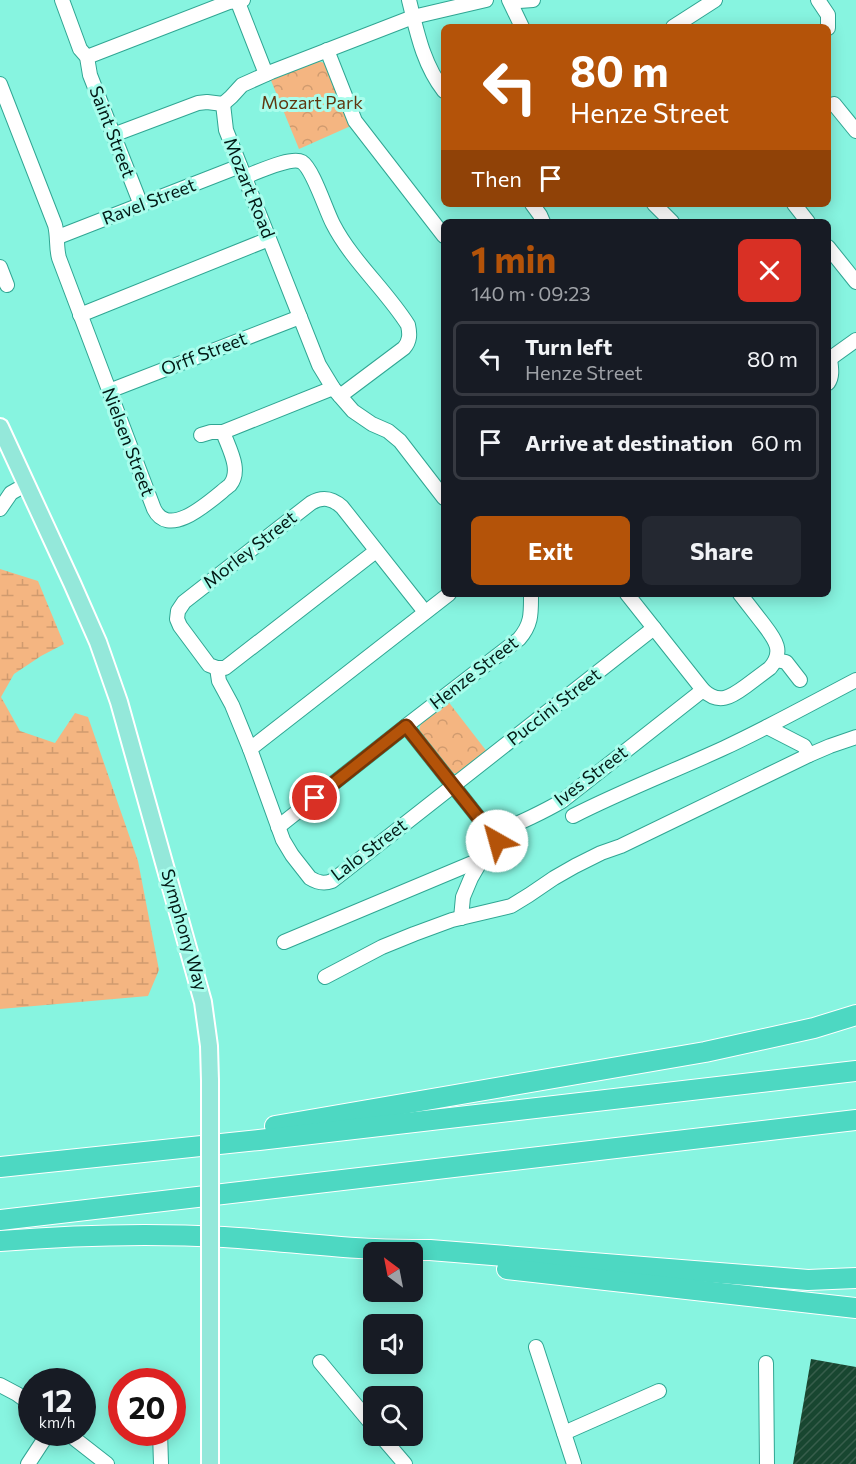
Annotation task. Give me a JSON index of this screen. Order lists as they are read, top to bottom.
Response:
{
  "streets": {
    "main road": ["Symphony Way"],
    "street": [
      "Saint Street",
      "Mozart Road",
      "Ravel Street",
      "Orff Street",
      "Nielsen Street",
      "Morley Street",
      "Henze Street",
      "Puccini Street",
      "Ives Street",
      "Lalo Street"
    ]
  },
  "crossings": [
    ["Saint Street", "Ravel Street"],
    ["Mozart Road", "Ravel Street"],
    ["Mozart Road", "Orff Street"],
    ["Orff Street", "Nielsen Street"],
    ["Morley Street", "Lalo Street"],
    ["Henze Street", "Lalo Street"],
    ["Puccini Street", "Lalo Street"]
  ],
  "parks": ["Mozart Park"],
  "north": "top left",
  "page": {
    "turn": ["80 m", "Henze Street"],
    "then": "Then",
    "heading": ["1 min", "140 m · 09:23"],
    "list": [
      {
        "name": "Turn left",
        "note": "Henze Street",
        "value": "80 m"
      },
      {
        "name": "Arrive at destination",
        "value": "60 m"
      }
    ],
    "buttons": ["Exit", "Share"],
    "speed": "12 km/h",
    "limit": "20"
  }
}
